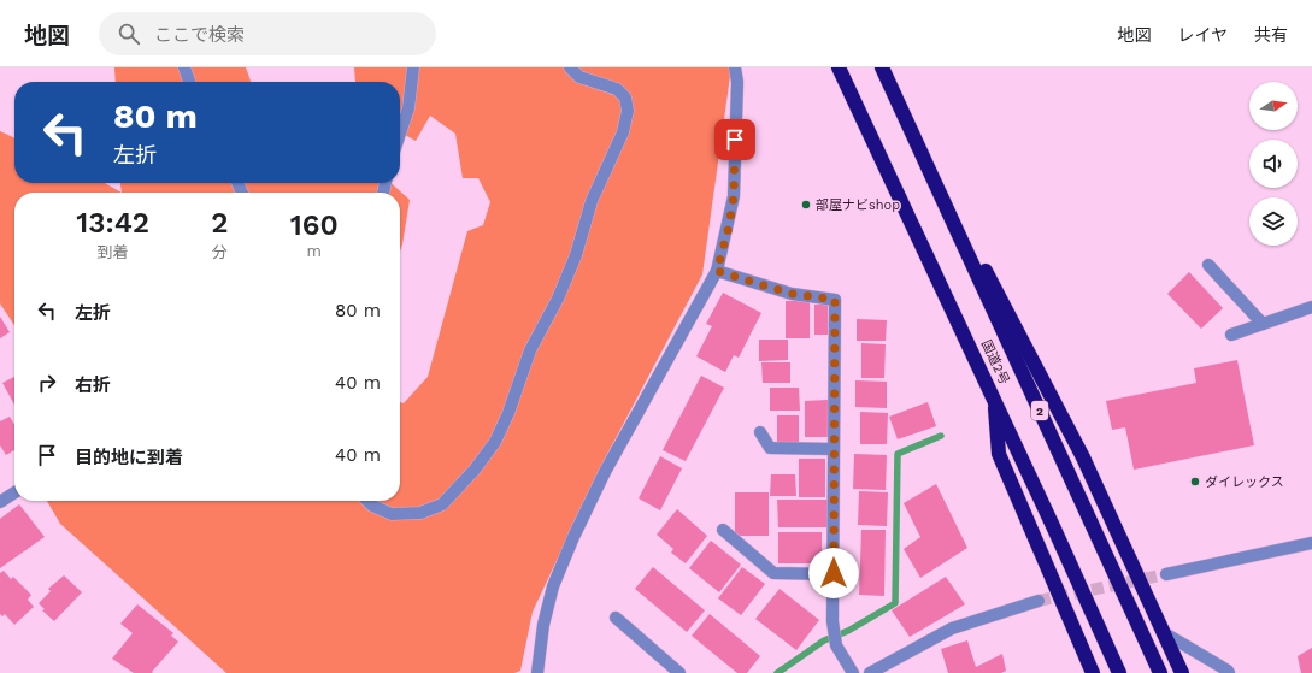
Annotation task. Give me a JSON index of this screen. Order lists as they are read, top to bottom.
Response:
{
  "streets": {
    "highway": ["国道2号", "2"]
  },
  "places": ["部屋ナビshop", "ダイレックス"],
  "north": "right",
  "page": {
    "header": "地図",
    "search": "ここで検索",
    "nav": ["地図", "レイヤ", "共有"],
    "turn": ["80 m", "左折"],
    "eta": [
      "13:42",
      "到着",
      "2",
      "分",
      "160",
      "m"
    ],
    "list": [
      {
        "name": "左折",
        "value": "80 m"
      },
      {
        "name": "右折",
        "value": "40 m"
      },
      {
        "name": "目的地に到着",
        "value": "40 m"
      }
    ]
  }
}
